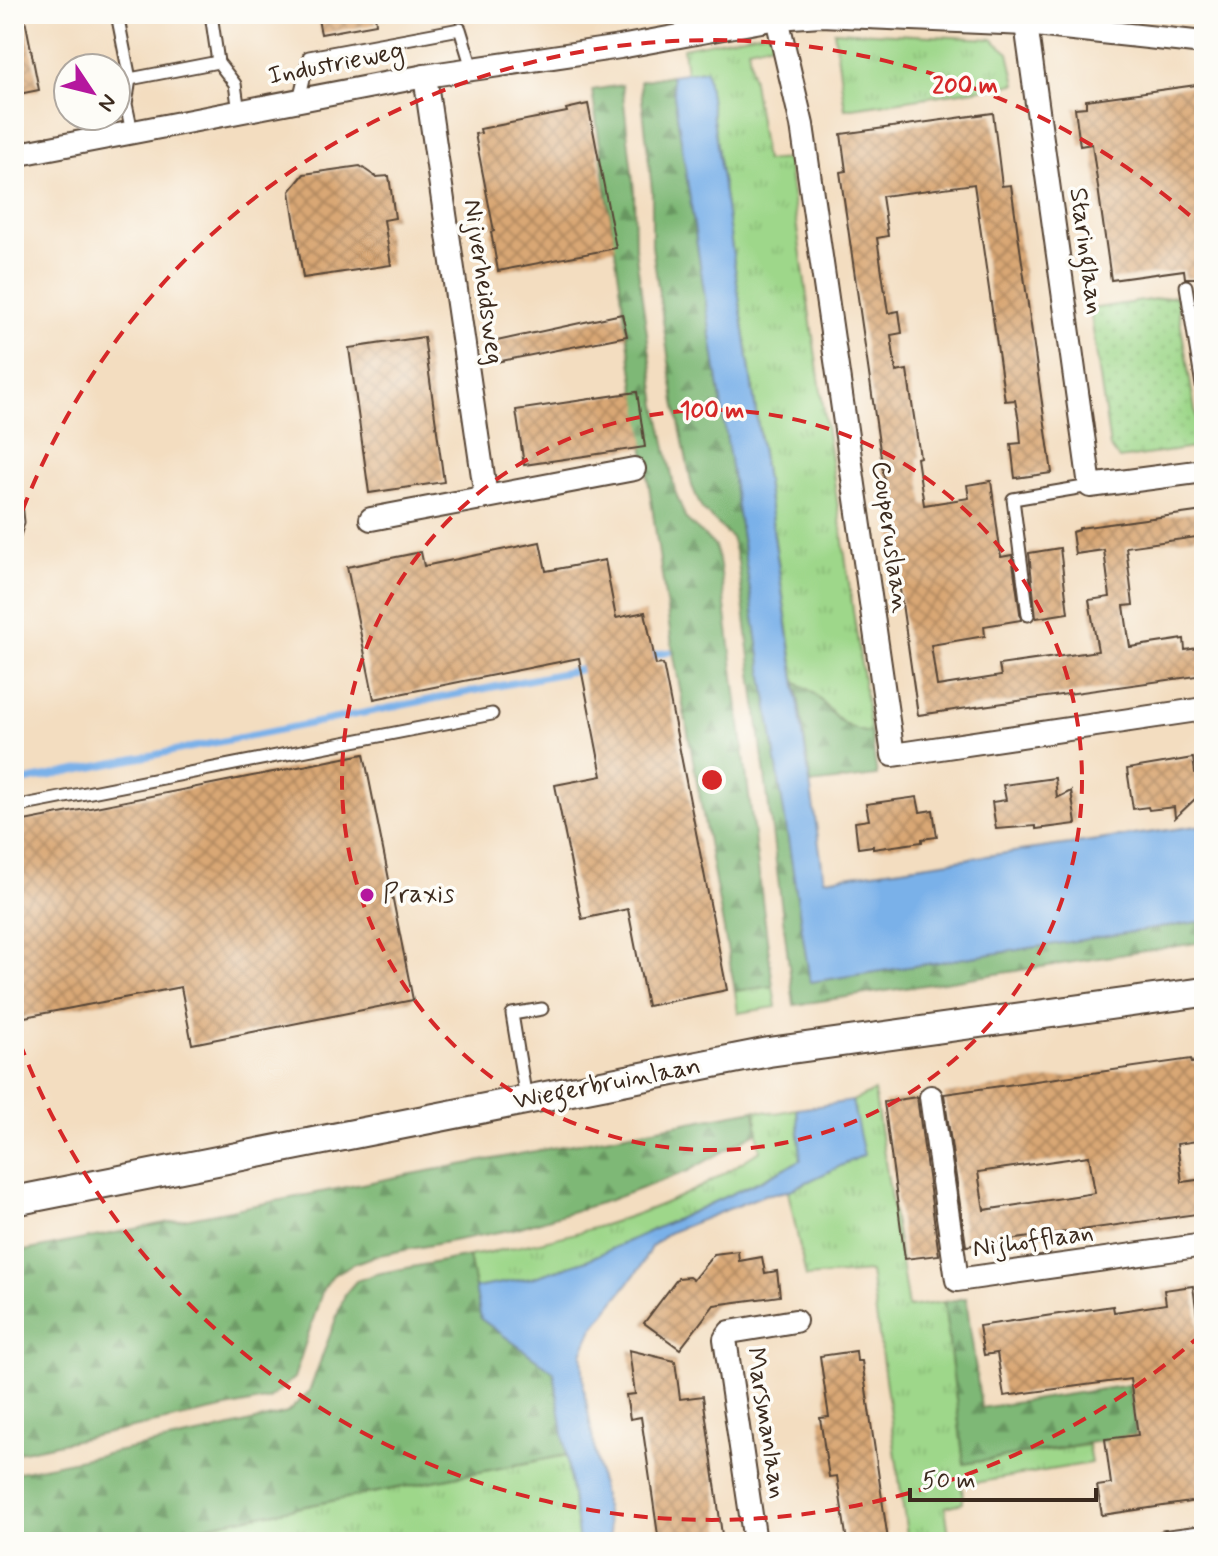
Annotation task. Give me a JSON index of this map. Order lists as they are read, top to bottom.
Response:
{
  "streets": {
    "street": [
      "Industrieweg",
      "Staringlaan",
      "Nijverheidsweg",
      "Couperuslaan",
      "Wiegerbruinlaan",
      "Nijhofflaan",
      "Marsmanlaan"
    ]
  },
  "crossings": [
    ["Industrieweg", "Staringlaan"],
    ["Industrieweg", "Nijverheidsweg"],
    ["Industrieweg", "Couperuslaan"]
  ],
  "places": ["Praxis"],
  "scale_bar": "50 m",
  "north": "bottom right",
  "rings": ["200 m", "100 m"]
}
